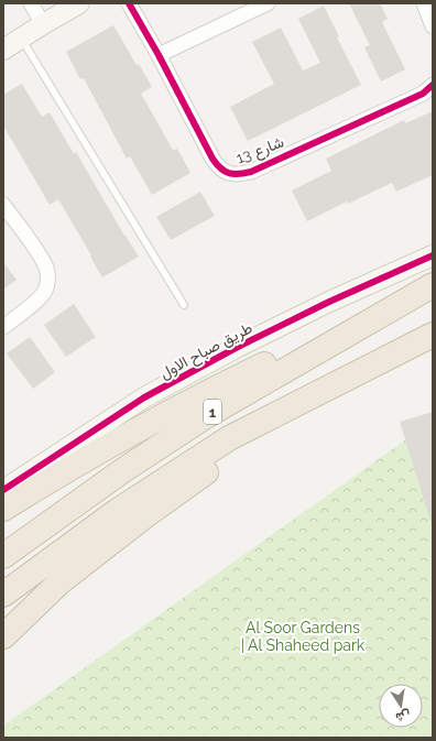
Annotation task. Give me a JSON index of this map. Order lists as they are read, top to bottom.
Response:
{
  "streets": {
    "highway": ["1"],
    "street": ["شارع 13", "طريق صباح الاول"]
  },
  "parks": ["Al Soor Gardens | Al Shaheed park"],
  "north": "bottom"
}
